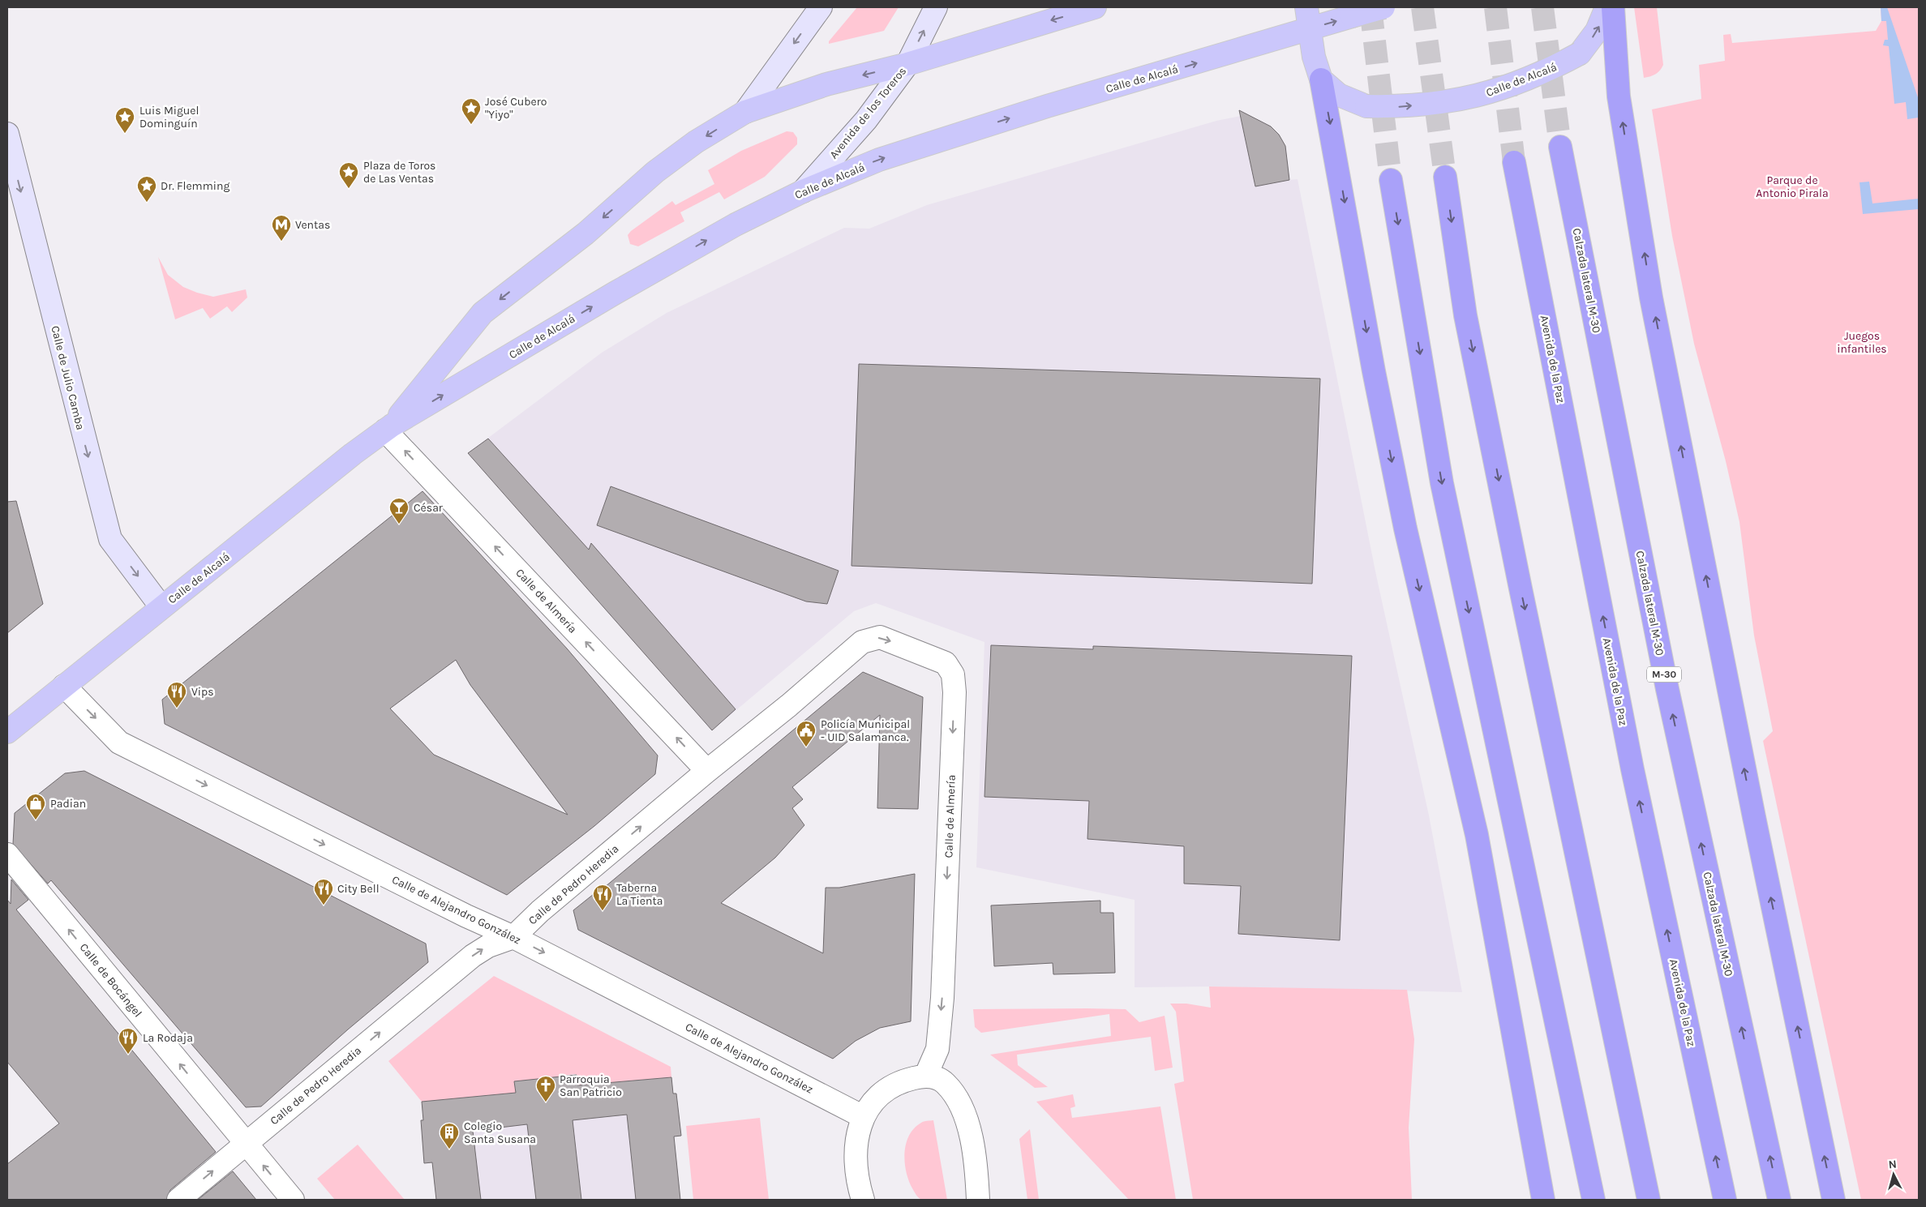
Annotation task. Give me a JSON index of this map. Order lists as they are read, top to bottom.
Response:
{
  "streets": {
    "highway": ["Calzada lateral M-30", "Avenida de la Paz", "M-30"],
    "main road": ["Calle de Alcalá"],
    "street": [
      "Avenida de los Toreros",
      "Calle de Julio Camba",
      "Calle de Almería",
      "Calle de Pedro Heredia",
      "Calle de Alejandro González",
      "Calle de Bocángel"
    ]
  },
  "crossings": [
    ["Calle de Alcalá", "Avenida de los Toreros"],
    ["Calle de Alcalá", "Calle de Julio Camba"],
    ["Calle de Alcalá", "Calle de Almería"],
    ["Calle de Alcalá", "Calle de Alejandro González"],
    ["Calle de Almería", "Calle de Pedro Heredia"],
    ["Calle de Pedro Heredia", "Calle de Alejandro González"],
    ["Calle de Pedro Heredia", "Calle de Bocángel"]
  ],
  "one_way": [
    "Calle de Julio Camba",
    "Calle de Pedro Heredia",
    "Calle de Alejandro González",
    "Calle de Bocángel"
  ],
  "parks": ["Parque de Antonio Pirala", "Juegos infantiles"],
  "places": {
    "place": [
      "José Cubero \"Yiyo\"",
      "Luis Miguel Dominguín",
      "Plaza de Toros de Las Ventas",
      "Dr. Flemming"
    ],
    "metro station": ["Ventas"],
    "bar": ["César"],
    "restaurant": [
      "Vips",
      "City Bell",
      "Taberna La Tienta",
      "La Rodaja"
    ],
    "public building": ["Policía Municipal - UID Salamanca."],
    "shop": ["Padian"],
    "church": ["Parroquia San Patricio"],
    "building": ["Colegio Santa Susana"]
  },
  "north": "top"
}
